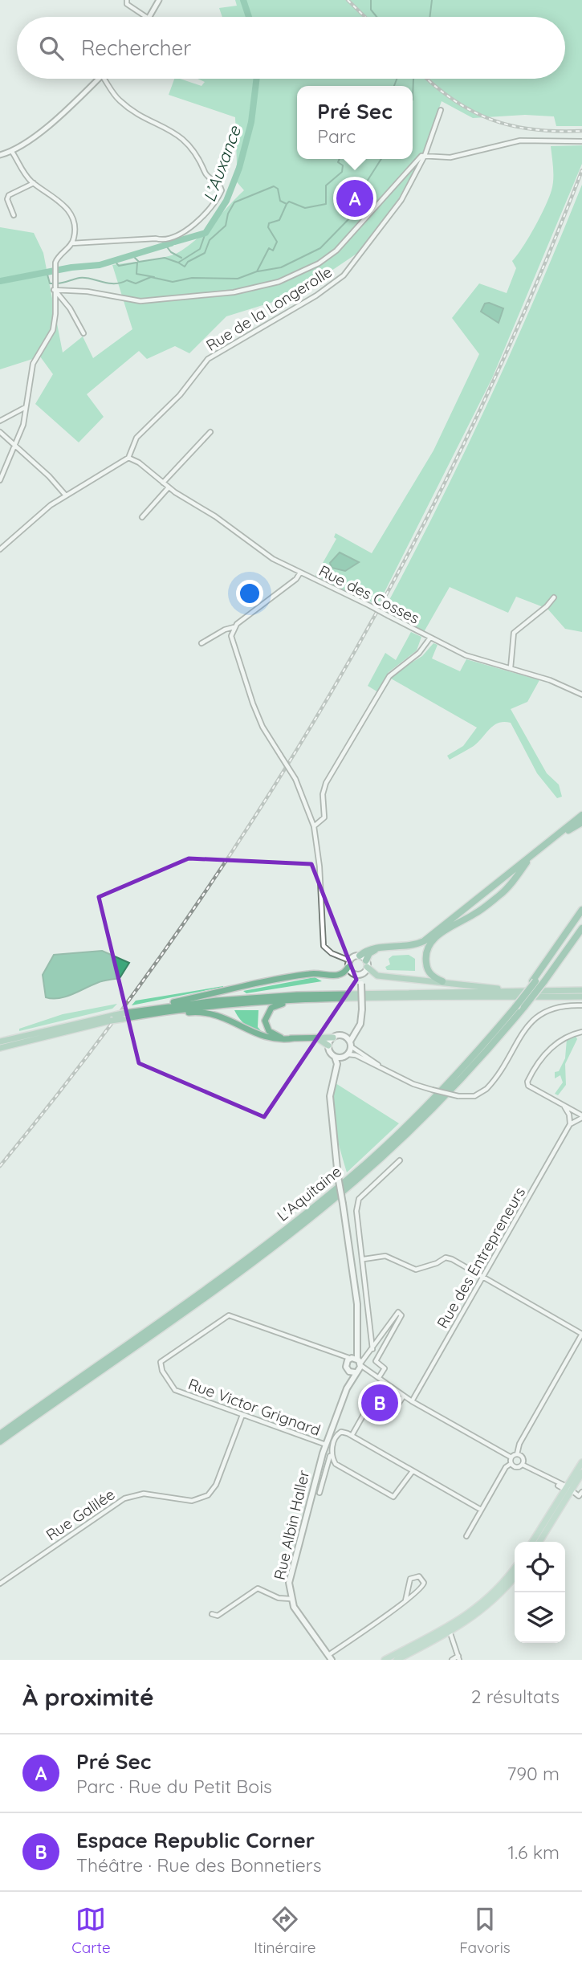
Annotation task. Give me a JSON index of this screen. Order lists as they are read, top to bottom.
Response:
{
  "streets": {
    "highway": ["L'Aquitaine"],
    "main road": ["Rue Albin Haller"],
    "street": [
      "Rue de la Longerolle",
      "Rue des Cosses",
      "Rue des Entrepreneurs",
      "Rue Victor Grignard",
      "Rue Galilée"
    ]
  },
  "crossings": [
    ["Rue de la Longerolle", "Rue des Cosses"],
    ["Rue Victor Grignard", "Rue Galilée"],
    ["Rue Victor Grignard", "Rue Albin Haller"]
  ],
  "water": ["L’Auxance"],
  "page": {
    "search": "Rechercher",
    "popup": ["Pré Sec", "Parc"],
    "pins": ["A", "B"],
    "heading": ["À proximité", "2 résultats"],
    "list": [
      {
        "mark": "A",
        "name": "Pré Sec",
        "note": "Parc · Rue du Petit Bois",
        "value": "790 m"
      },
      {
        "mark": "B",
        "name": "Espace Republic Corner",
        "note": "Théâtre · Rue des Bonnetiers",
        "value": "1.6 km"
      }
    ],
    "nav": ["Carte", "Itinéraire", "Favoris"]
  }
}
